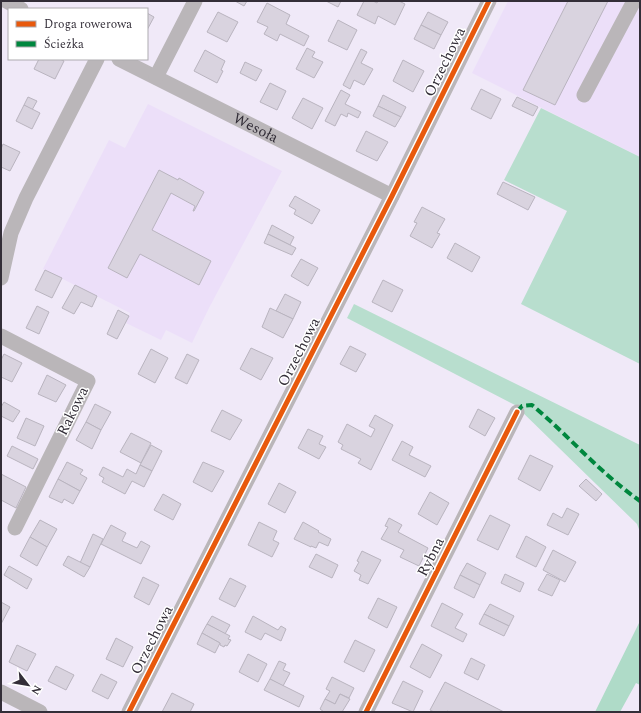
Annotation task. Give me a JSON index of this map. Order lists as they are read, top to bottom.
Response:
{
  "streets": {
    "street": [
      "Orzechowa",
      "Wesoła",
      "Rakowa",
      "Rybna"
    ]
  },
  "crossings": [
    ["Orzechowa", "Wesoła"]
  ],
  "legend": ["Droga rowerowa", "Ścieżka"],
  "north": "bottom right"
}
